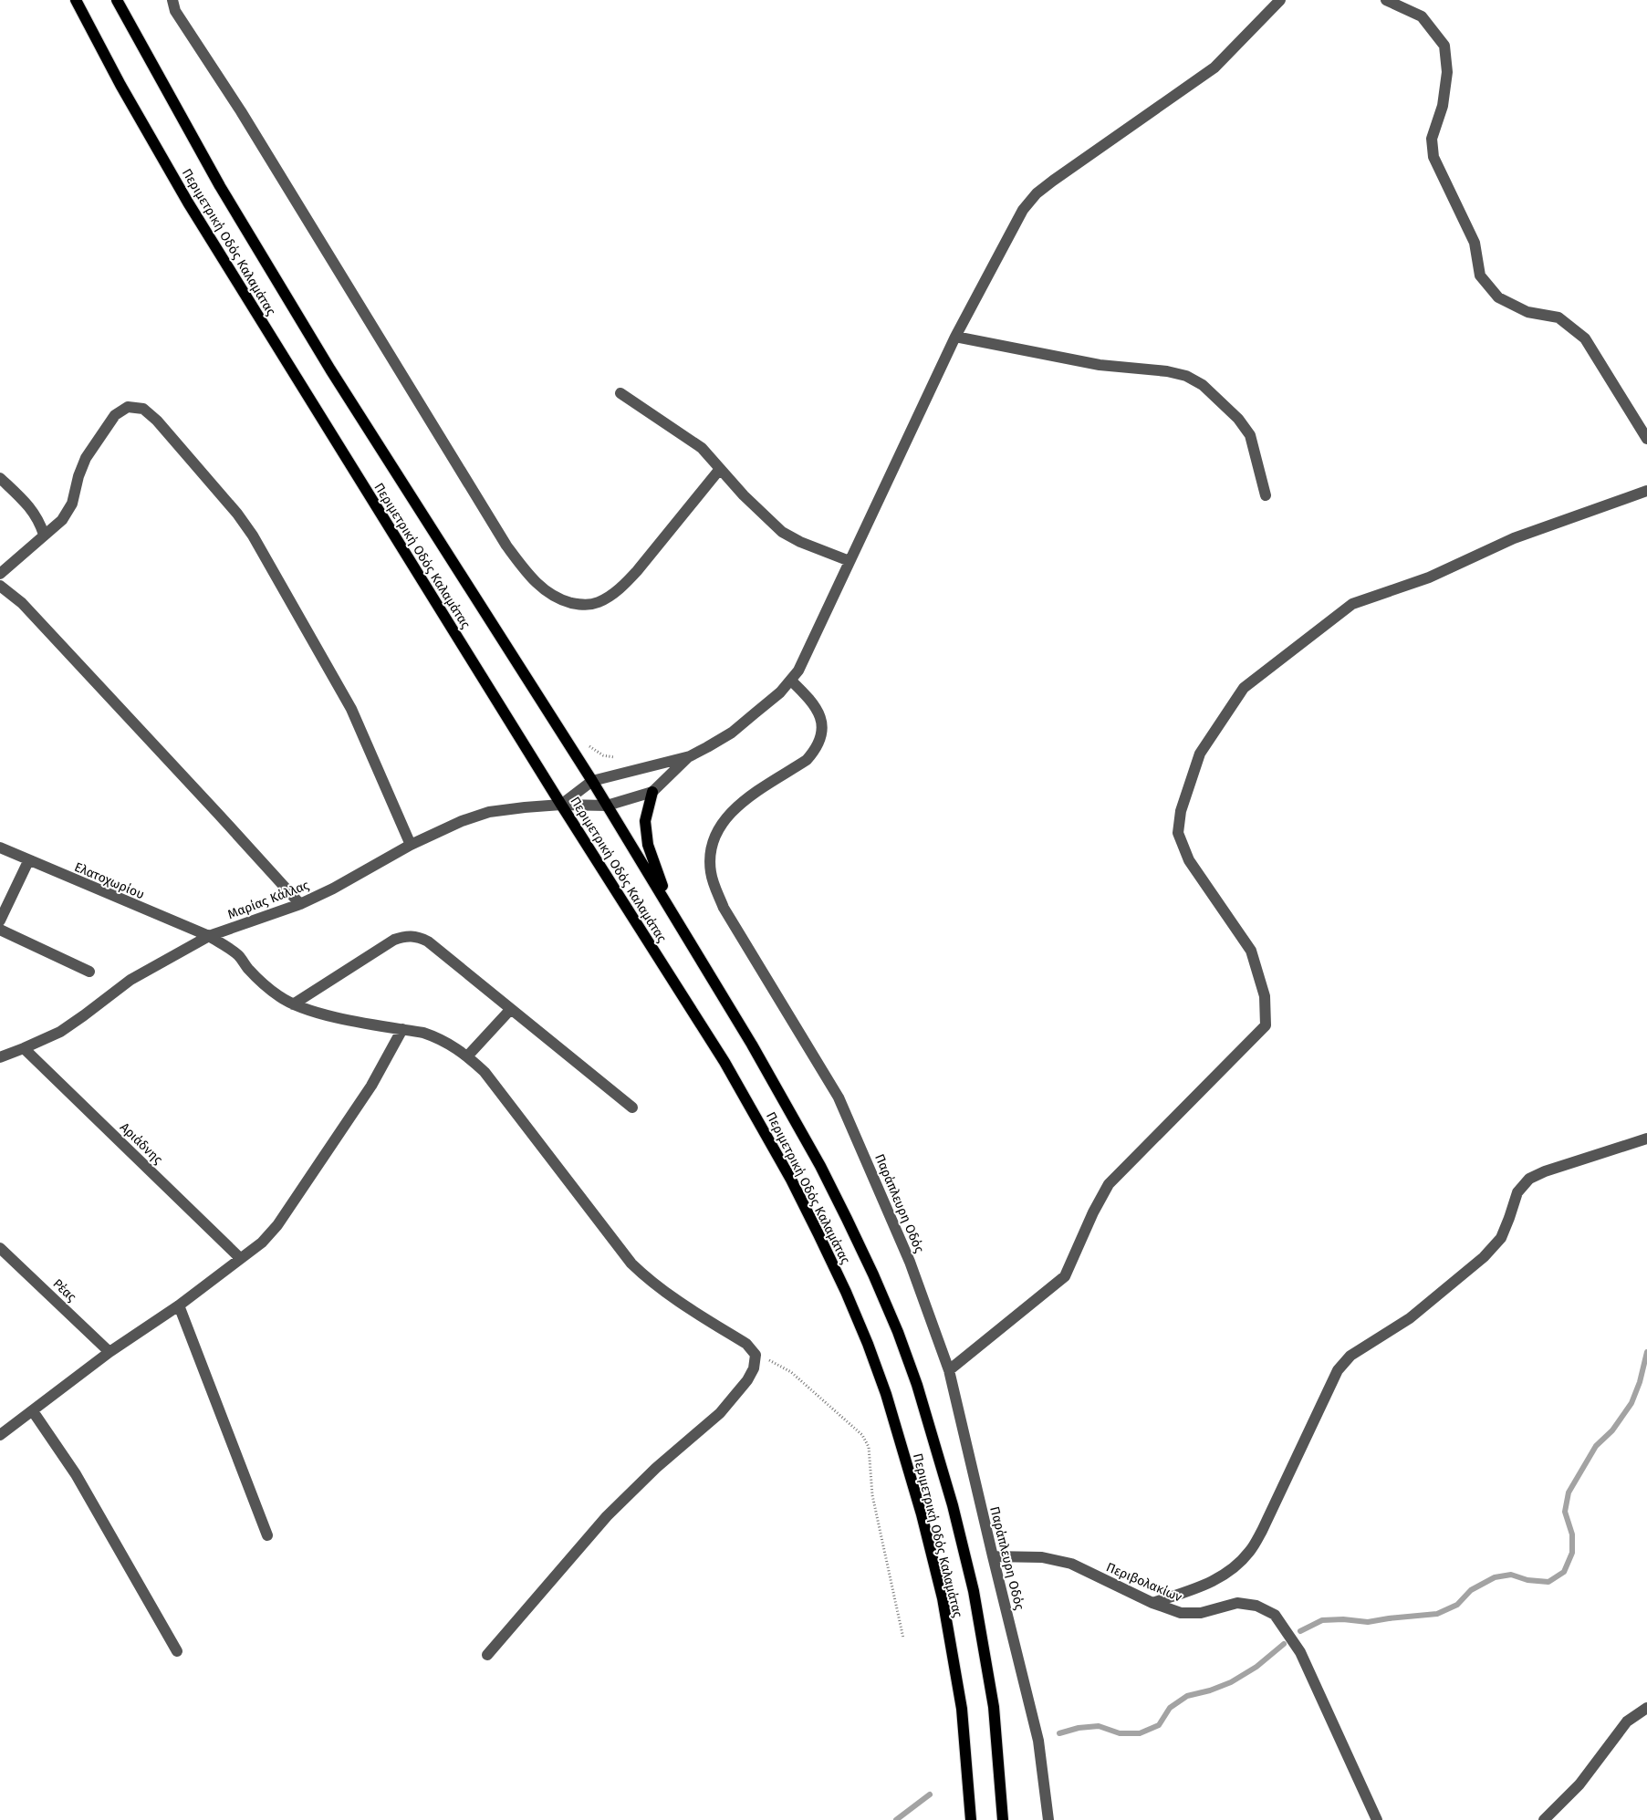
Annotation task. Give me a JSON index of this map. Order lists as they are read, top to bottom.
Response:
{
  "streets": {
    "main road": ["Περιμετρική Οδός Καλαμάτας"],
    "street": [
      "Ελατοχωρίου",
      "Μαρίας Κάλλας",
      "Αριάδνης",
      "Παράπλευρη Οδός",
      "Ρέας",
      "Περιβολακίων"
    ]
  },
  "crossings": [
    ["Περιμετρική Οδός Καλαμάτας", "Μαρίας Κάλλας"],
    ["Ελατοχωρίου", "Μαρίας Κάλλας"],
    ["Μαρίας Κάλλας", "Αριάδνης"],
    ["Παράπλευρη Οδός", "Περιβολακίων"]
  ]
}
